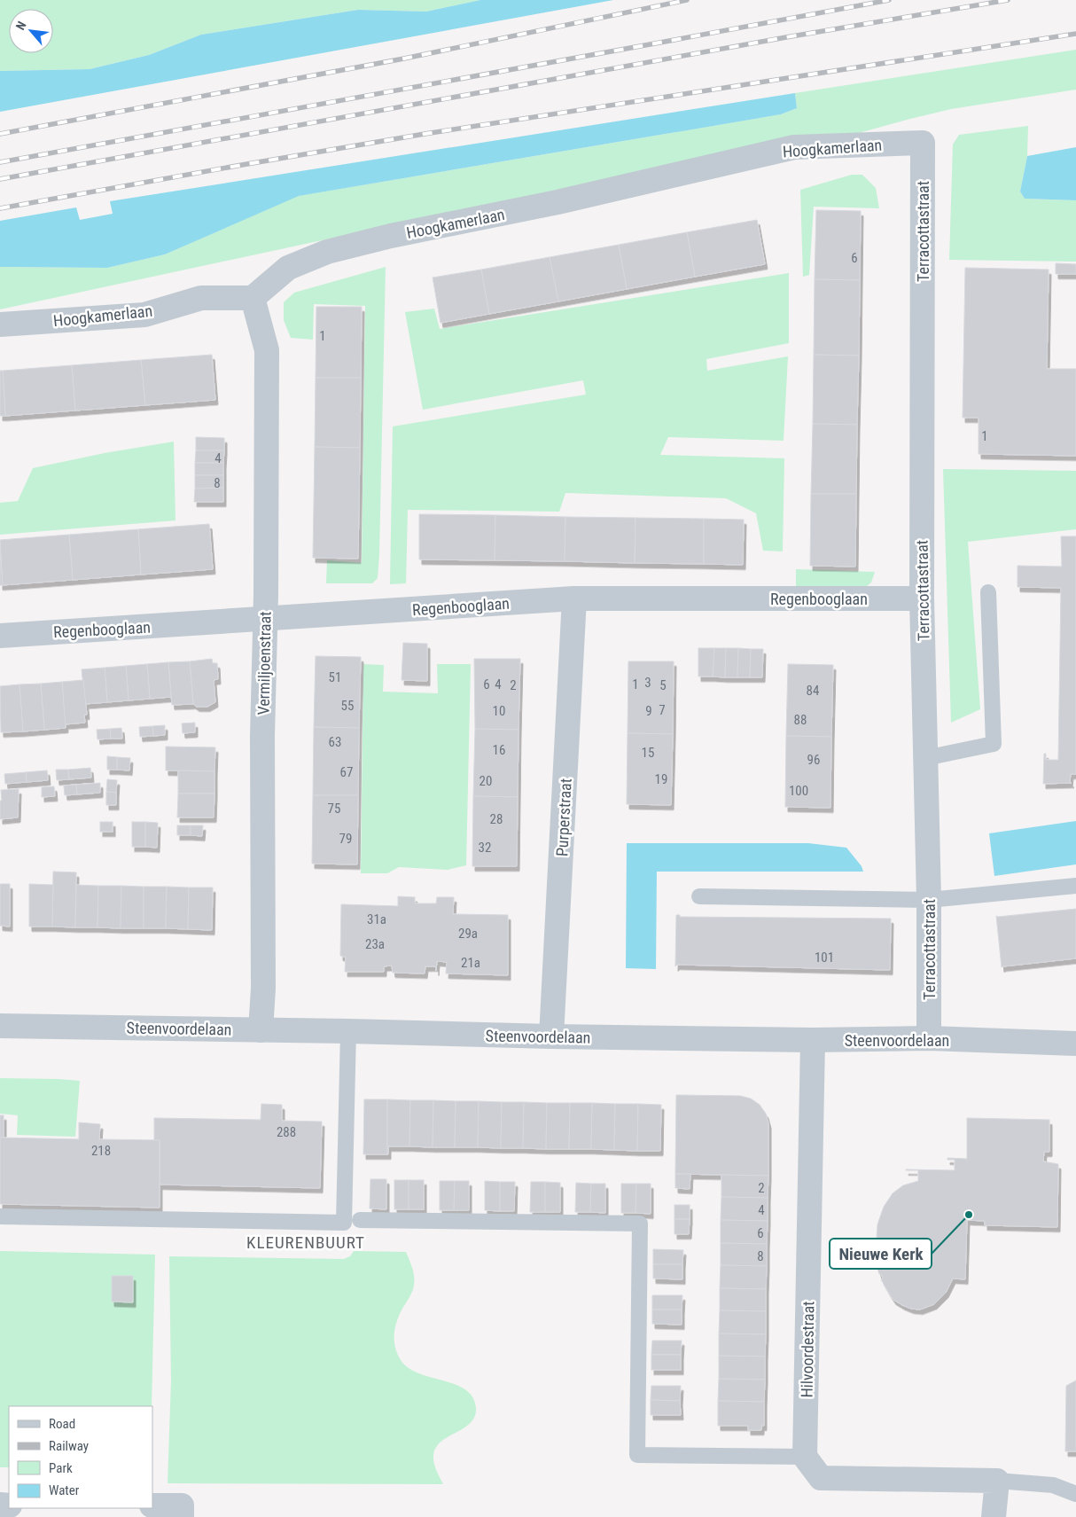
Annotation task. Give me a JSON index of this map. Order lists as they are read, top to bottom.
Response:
{
  "streets": {
    "street": [
      "Hoogkamerlaan",
      "Terracottastraat",
      "Regenbooglaan",
      "Vermiljoenstraat",
      "Purperstraat",
      "Steenvoordelaan",
      "Hilvoordestraat"
    ]
  },
  "crossings": [
    ["Hoogkamerlaan", "Terracottastraat"],
    ["Hoogkamerlaan", "Vermiljoenstraat"],
    ["Terracottastraat", "Regenbooglaan"],
    ["Terracottastraat", "Steenvoordelaan"],
    ["Regenbooglaan", "Vermiljoenstraat"],
    ["Regenbooglaan", "Purperstraat"],
    ["Vermiljoenstraat", "Steenvoordelaan"],
    ["Purperstraat", "Steenvoordelaan"],
    ["Steenvoordelaan", "Hilvoordestraat"]
  ],
  "districts": ["KLEURENBUURT"],
  "places": ["Nieuwe Kerk"],
  "house_numbers": [
    "6",
    "1",
    "1",
    "4",
    "8",
    "51",
    "3",
    "6",
    "4",
    "1",
    "2",
    "5",
    "84",
    "55",
    "7",
    "10",
    "9",
    "88",
    "63",
    "16",
    "15",
    "96",
    "67",
    "19",
    "20",
    "100",
    "75",
    "28",
    "79",
    "32",
    "31a",
    "29a",
    "23a",
    "101",
    "21a",
    "288",
    "218",
    "2",
    "4",
    "6",
    "8"
  ],
  "legend": [
    "Road",
    "Railway",
    "Park",
    "Water"
  ],
  "north": "top left"
}
